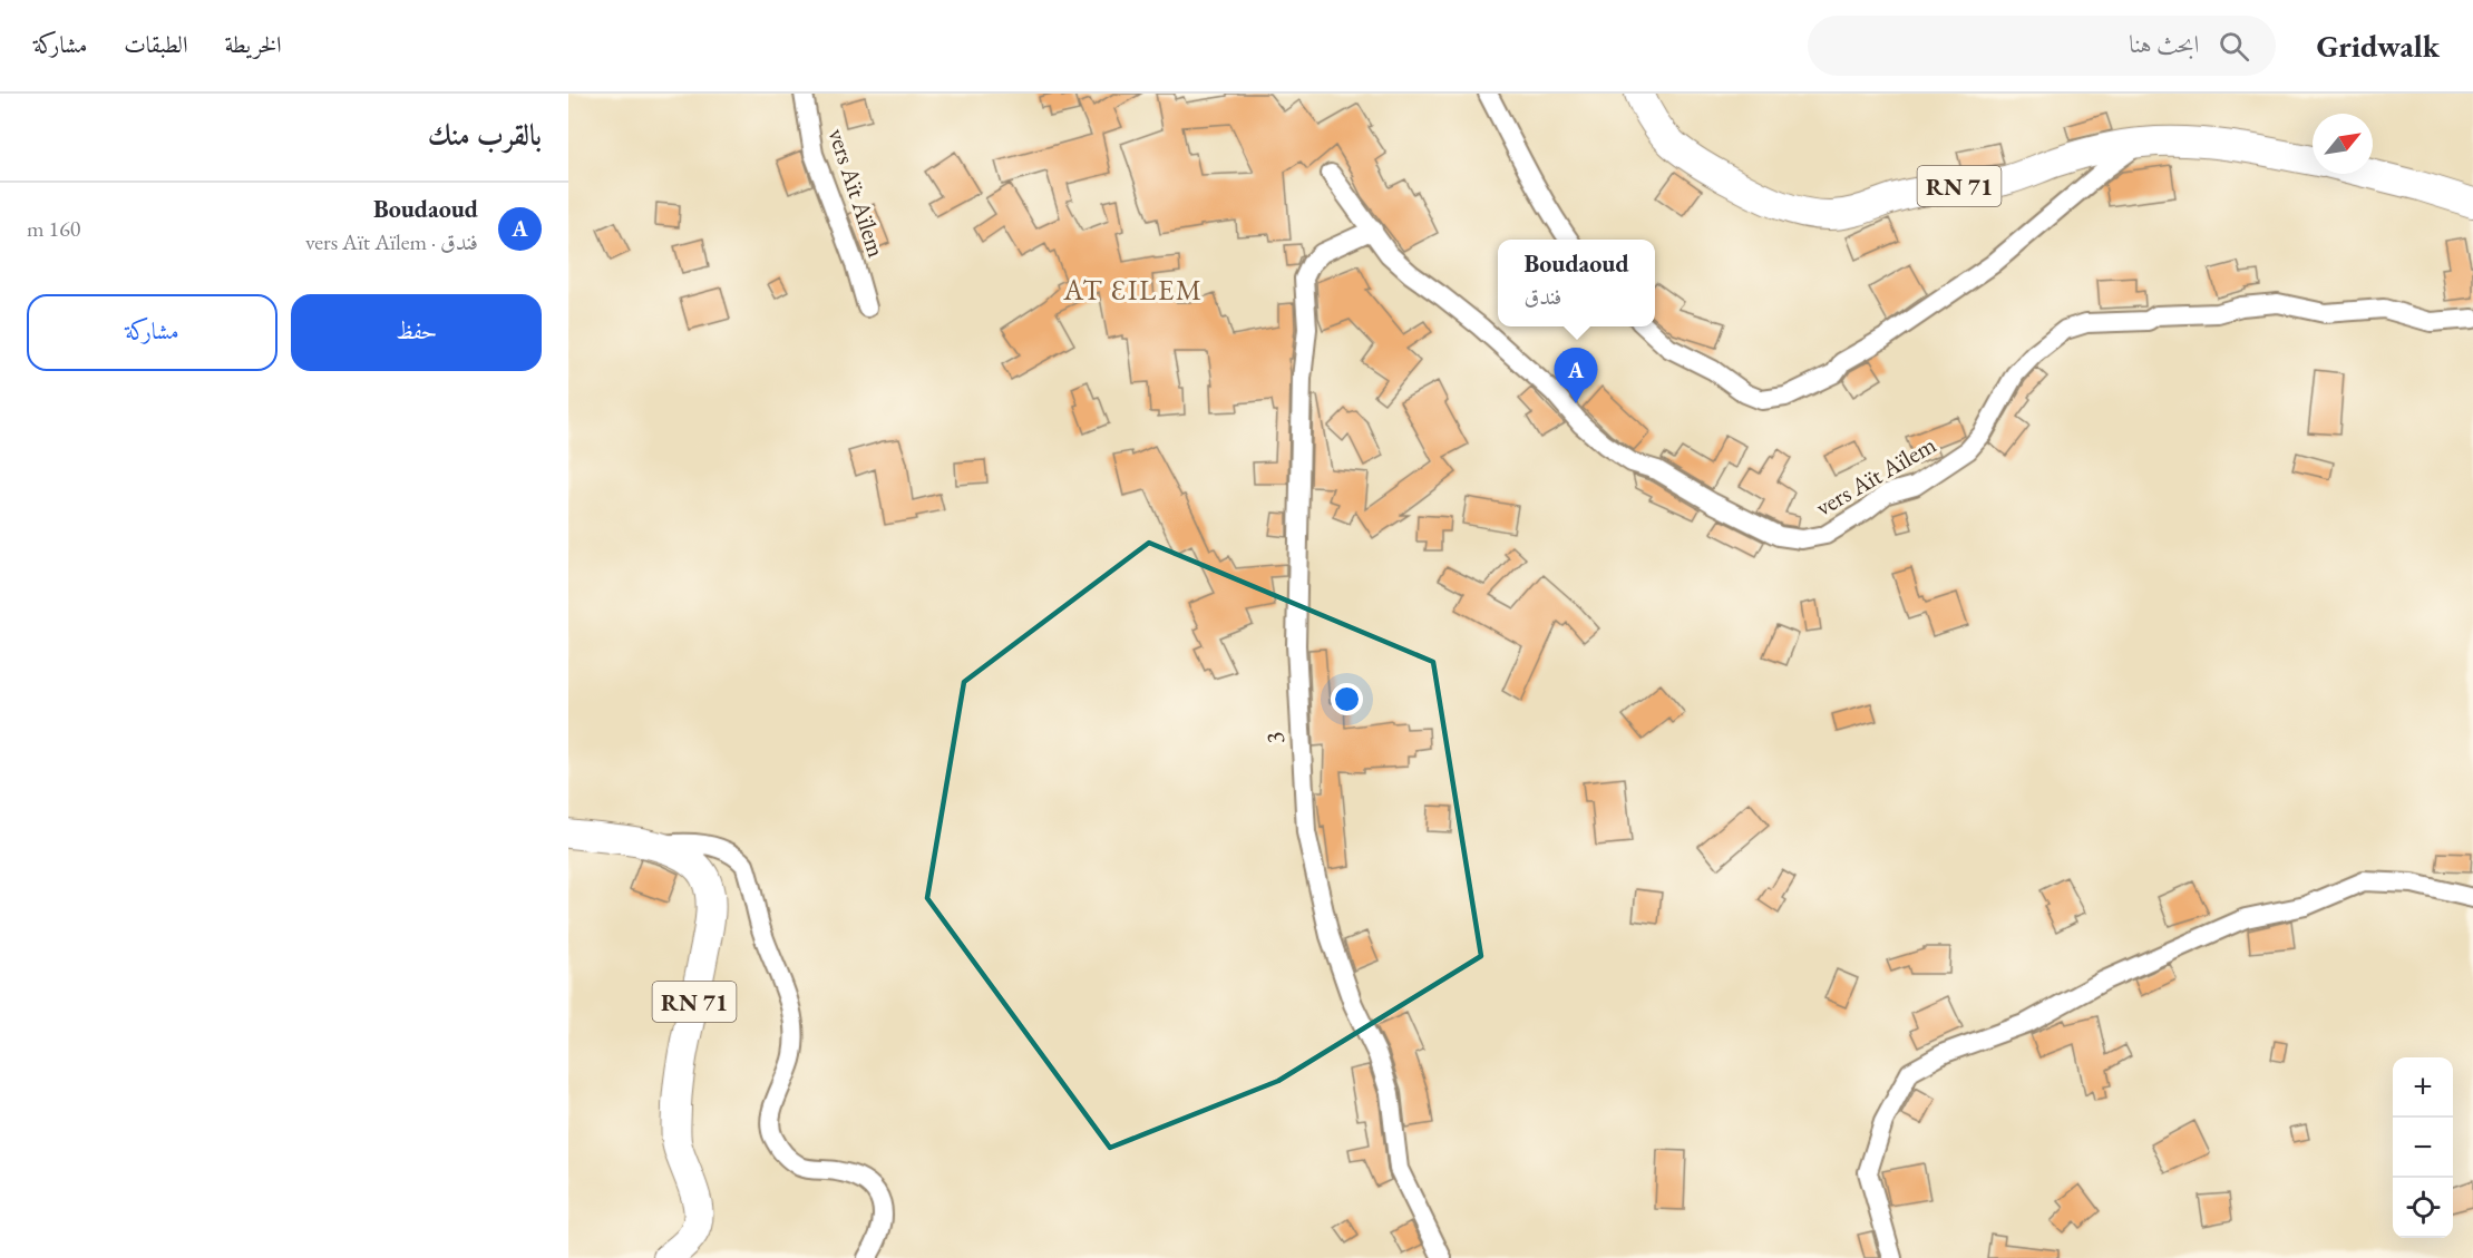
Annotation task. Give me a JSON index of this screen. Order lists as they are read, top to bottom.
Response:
{
  "streets": {
    "main road": ["RN 71"],
    "street": ["vers Aït Aïlem", "3"]
  },
  "crossings": [
    ["vers Aït Aïlem", "3"]
  ],
  "districts": ["AT ƐILEM"],
  "north": "top right",
  "page": {
    "header": "Gridwalk",
    "search": "ابحث هنا",
    "nav": ["الخريطة", "الطبقات", "مشاركة"],
    "heading": "بالقرب منك",
    "list": [
      {
        "mark": "A",
        "name": "Boudaoud",
        "note": "فندق · vers Aït Aïlem",
        "value": "160 m"
      }
    ],
    "popup": ["Boudaoud", "فندق"],
    "buttons": ["حفظ", "مشاركة"],
    "pins": "A",
    "map_buttons": ["+", "−"]
  }
}
